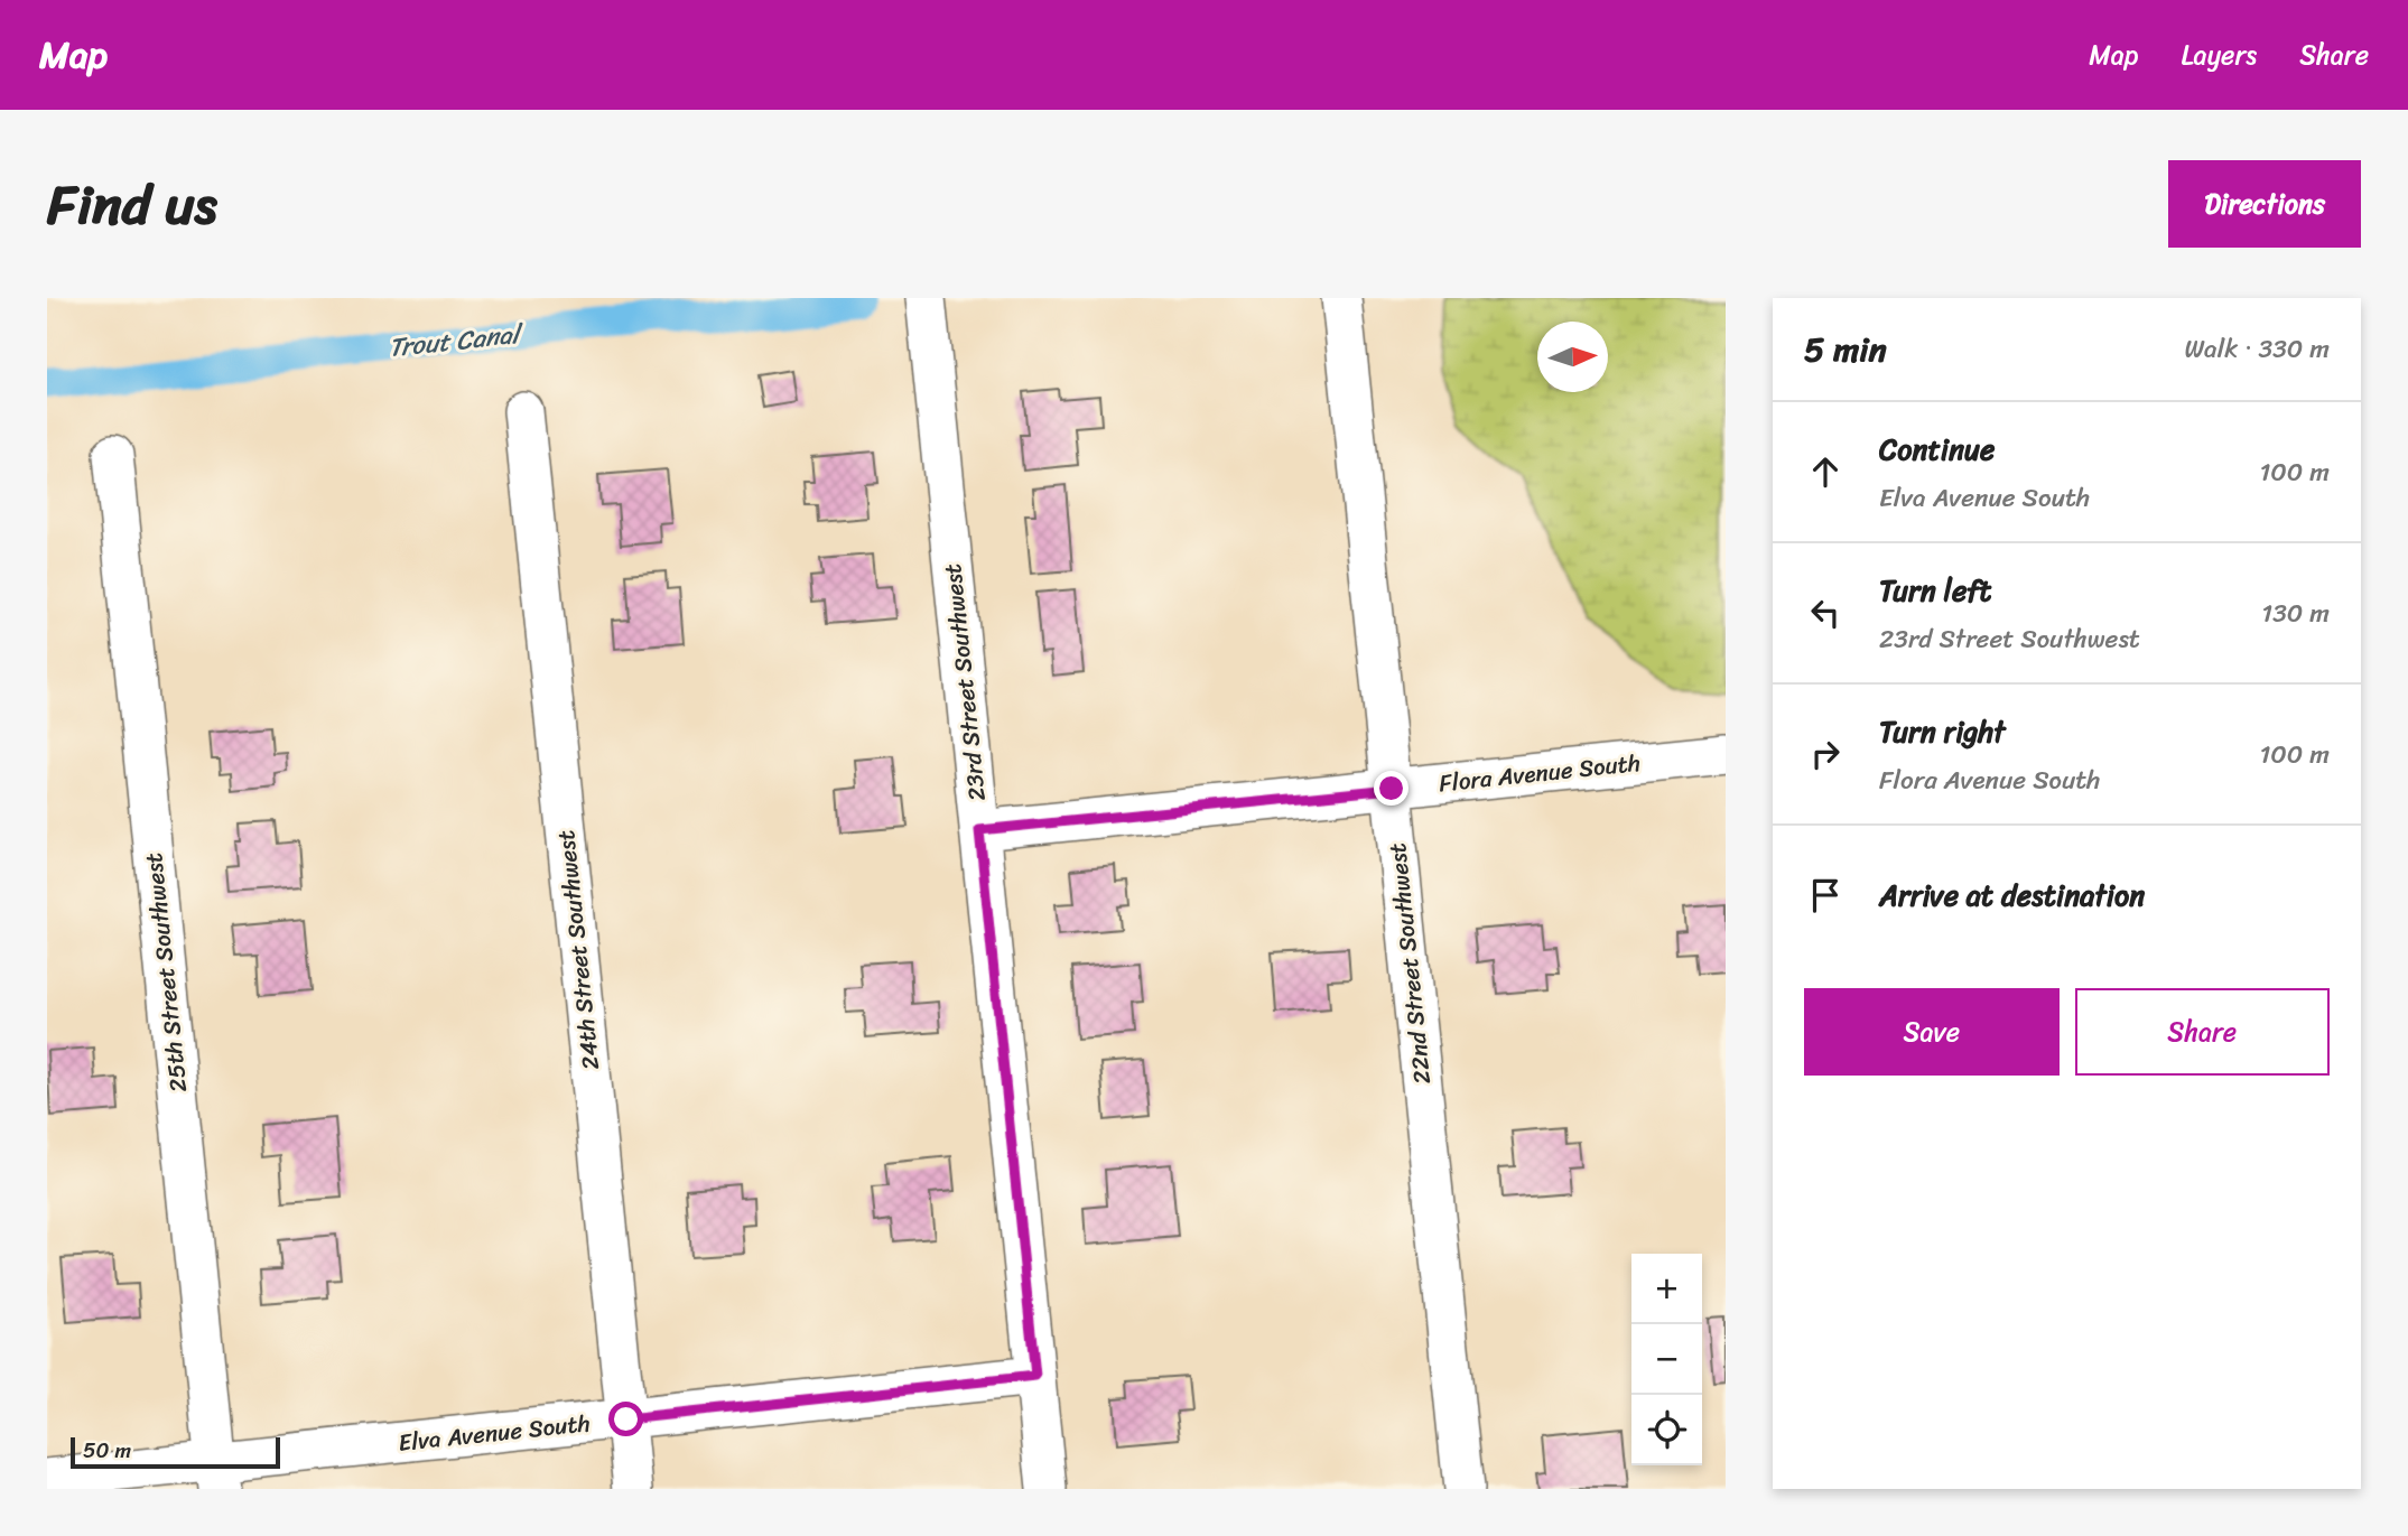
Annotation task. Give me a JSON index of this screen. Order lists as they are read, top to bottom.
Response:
{
  "streets": {
    "street": [
      "23rd Street Southwest",
      "Flora Avenue South",
      "24th Street Southwest",
      "22nd Street Southwest",
      "25th Street Southwest",
      "Elva Avenue South"
    ]
  },
  "crossings": [
    ["23rd Street Southwest", "Flora Avenue South"],
    ["23rd Street Southwest", "Elva Avenue South"],
    ["Flora Avenue South", "22nd Street Southwest"],
    ["24th Street Southwest", "Elva Avenue South"],
    ["25th Street Southwest", "Elva Avenue South"]
  ],
  "water": ["Trout Canal"],
  "scale_bar": "50 m",
  "north": "right",
  "page": {
    "header": "Map",
    "nav": ["Map", "Layers", "Share"],
    "title": "Find us",
    "buttons": [
      "Directions",
      ["Save", "Share"]
    ],
    "heading": ["5 min", "Walk · 330 m"],
    "list": [
      ["Continue", "Elva Avenue South", "100 m"],
      ["Turn left", "23rd Street Southwest", "130 m"],
      ["Turn right", "Flora Avenue South", "100 m"],
      "Arrive at destination"
    ],
    "map_buttons": ["+", "−"],
    "scale": "50 m"
  }
}
